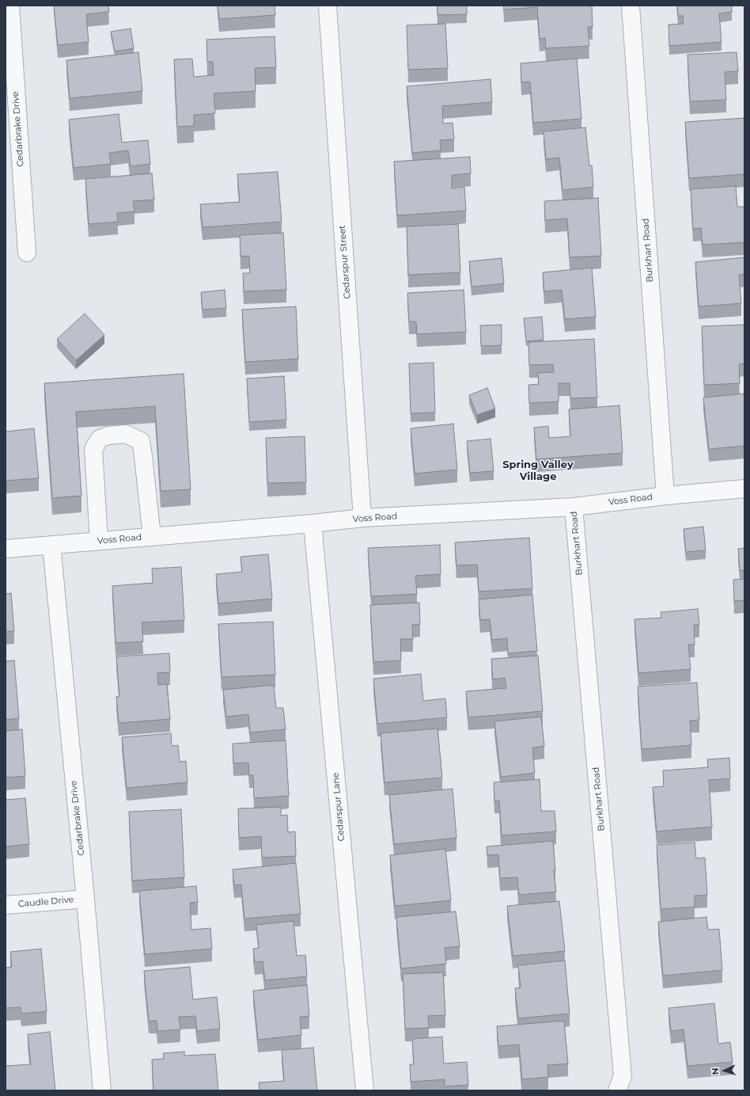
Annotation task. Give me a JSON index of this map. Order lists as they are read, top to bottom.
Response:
{
  "streets": {
    "street": [
      "Cedarbrake Drive",
      "Burkhart Road",
      "Cedarspur Street",
      "Voss Road",
      "Cedarspur Lane",
      "Caudle Drive"
    ]
  },
  "crossings": [
    ["Cedarbrake Drive", "Voss Road"],
    ["Cedarbrake Drive", "Caudle Drive"],
    ["Burkhart Road", "Voss Road"],
    ["Cedarspur Street", "Voss Road"],
    ["Voss Road", "Cedarspur Lane"]
  ],
  "districts": ["Spring Valley Village"],
  "north": "left"
}
